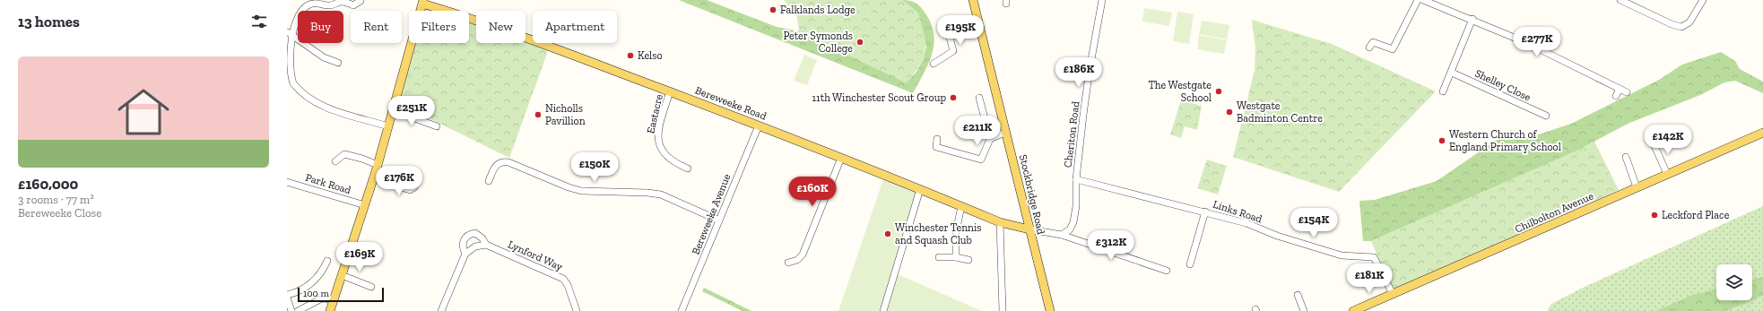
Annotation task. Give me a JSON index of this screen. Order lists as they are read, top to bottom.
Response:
{
  "streets": {
    "main road": ["Bereweeke Road", "Stockbridge Road", "Chilbolton Avenue"],
    "street": [
      "Shelley Close",
      "Eastacre",
      "Cheriton Road",
      "Park Road",
      "Links Road",
      "Bereweeke Avenue",
      "Lynford Way"
    ]
  },
  "crossings": [
    ["Bereweeke Road", "Eastacre"],
    ["Bereweeke Road", "Stockbridge Road"],
    ["Bereweeke Road", "Bereweeke Avenue"],
    ["Cheriton Road", "Links Road"],
    ["Links Road", "Chilbolton Avenue"]
  ],
  "places": [
    "Falklands Lodge",
    "Peter Symonds College",
    "Kelso",
    "The Westgate School",
    "11th Winchester Scout Group",
    "Westgate Badminton Centre",
    "Nicholls Pavillion",
    "Western Church of England Primary School",
    "Leckford Place",
    "Winchester Tennis and Squash Club"
  ],
  "scale_bar": "100 m",
  "page": {
    "heading": "13 homes",
    "chip": [
      "Buy",
      "Rent",
      "Filters",
      "New",
      "Apartment"
    ],
    "price": [
      "£195K",
      "£277K",
      "£186K",
      "£251K",
      "£211K",
      "£142K",
      "£150K",
      "£176K",
      "£160K",
      "£154K",
      "£312K",
      "£169K",
      "£181K"
    ],
    "list": [
      {
        "name": "£160,000",
        "note": "3 rooms · 77 m² · Bereweeke Close"
      }
    ],
    "scale": "100 m"
  }
}
